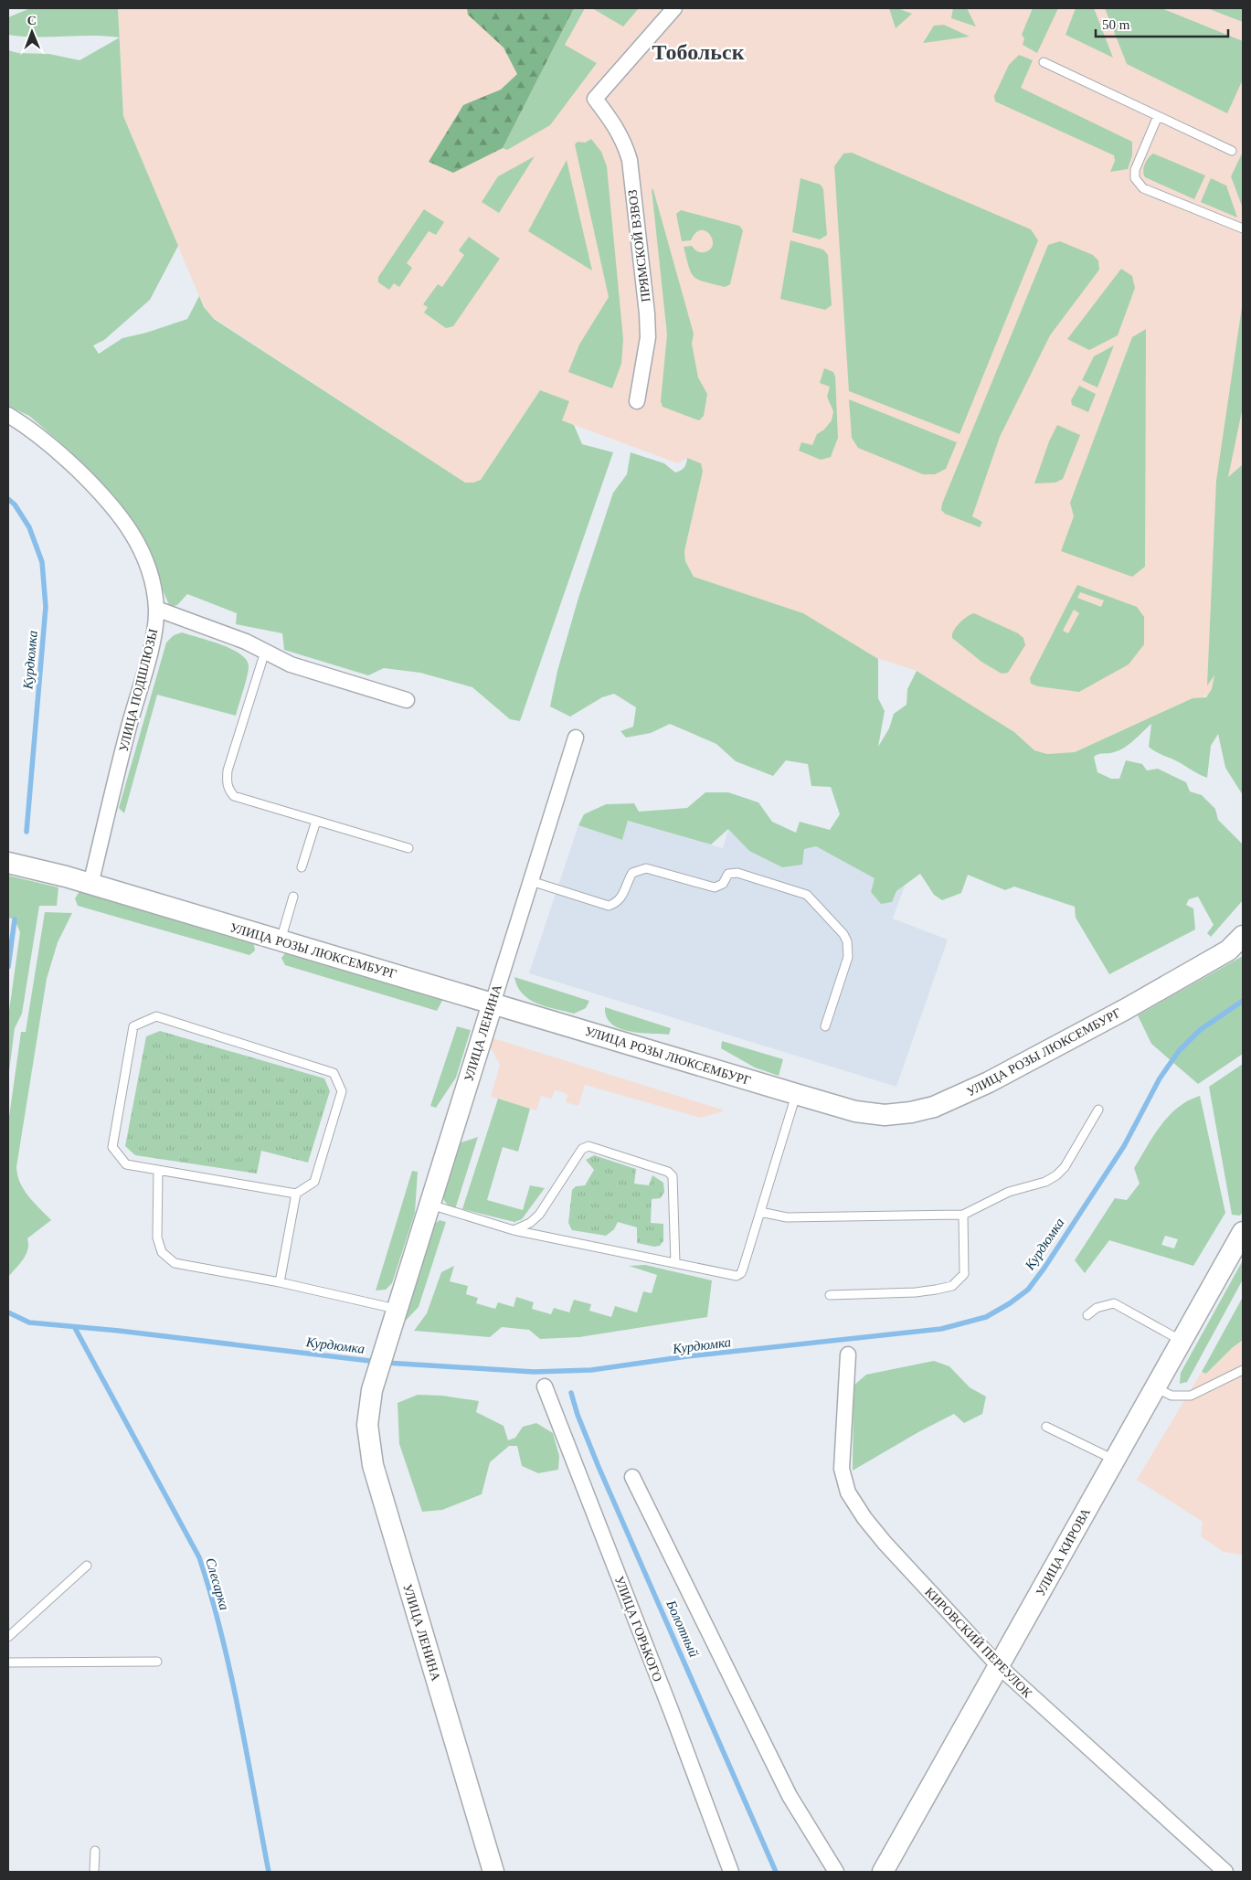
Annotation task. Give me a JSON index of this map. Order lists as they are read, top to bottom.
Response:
{
  "streets": {
    "main road": ["УЛИЦА РОЗЫ ЛЮКСЕМБУРГ", "УЛИЦА ЛЕНИНА", "УЛИЦА КИРОВА"],
    "street": [
      "ПРЯМСКОЙ ВЗВОЗ",
      "УЛИЦА ПОДШЛЮЗЫ",
      "УЛИЦА ГОРЬКОГО",
      "КИРОВСКИЙ ПЕРЕУЛОК"
    ]
  },
  "crossings": [
    ["УЛИЦА ПОДШЛЮЗЫ", "УЛИЦА РОЗЫ ЛЮКСЕМБУРГ"],
    ["УЛИЦА РОЗЫ ЛЮКСЕМБУРГ", "УЛИЦА ЛЕНИНА"],
    ["УЛИЦА КИРОВА", "КИРОВСКИЙ ПЕРЕУЛОК"]
  ],
  "districts": ["Тобольск"],
  "water": ["Курдюмка", "Слесарка", "Болотный"],
  "scale_bar": "50 m",
  "north": "top"
}
